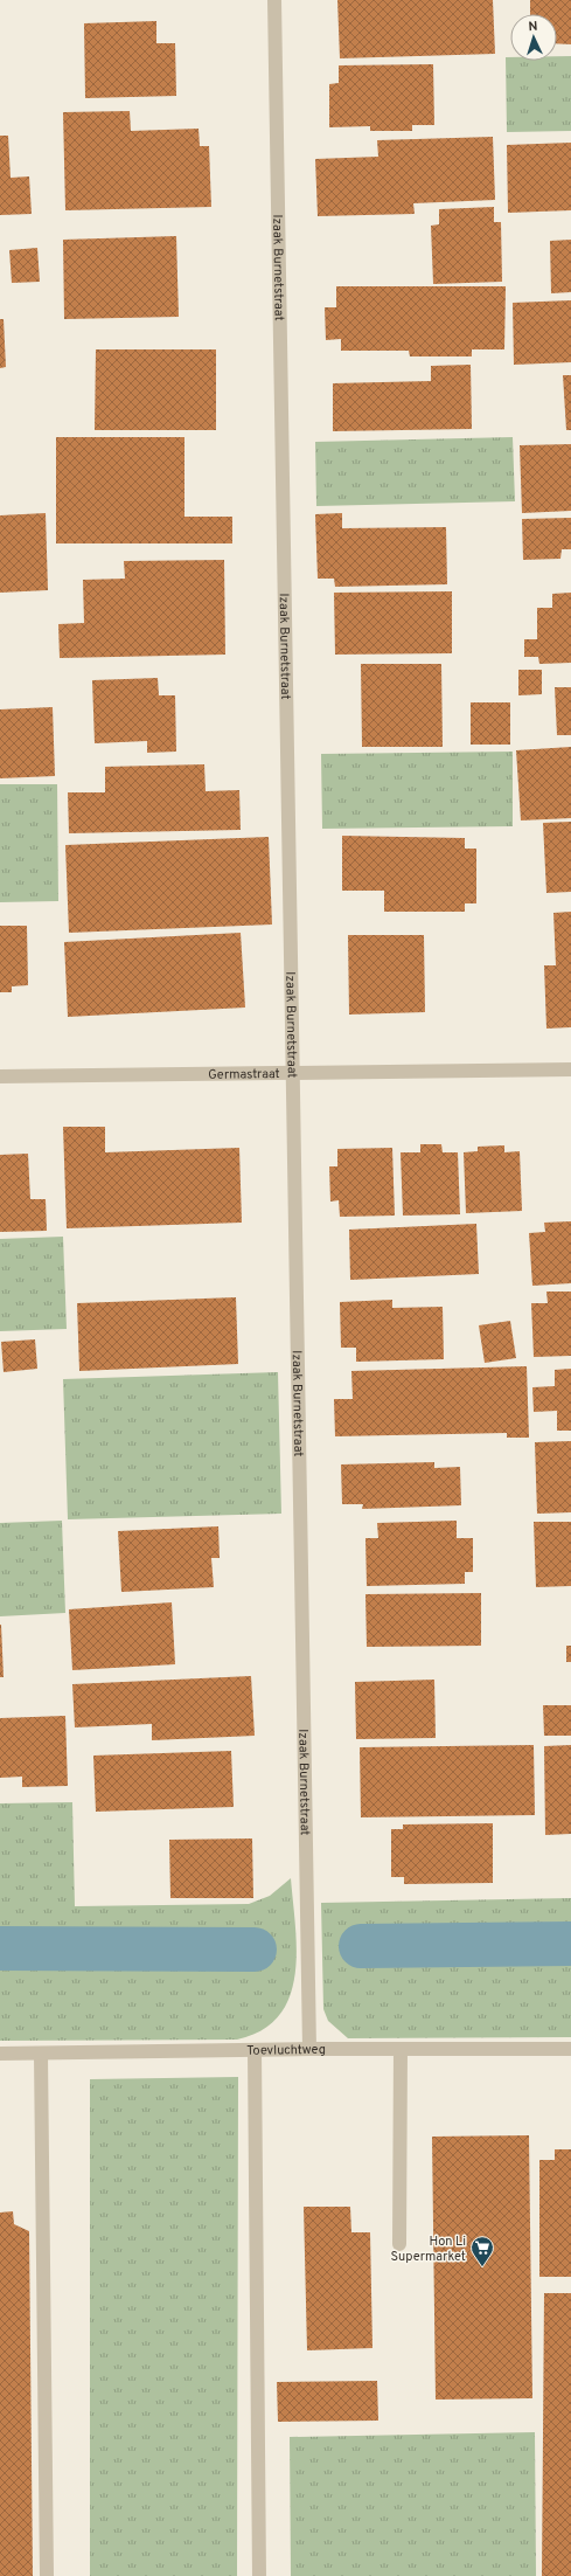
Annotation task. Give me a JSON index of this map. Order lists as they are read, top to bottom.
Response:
{
  "streets": {
    "street": ["Izaak Burnetstraat", "Germastraat", "Toevluchtweg"]
  },
  "crossings": [
    ["Izaak Burnetstraat", "Germastraat"],
    ["Izaak Burnetstraat", "Toevluchtweg"]
  ],
  "places": {
    "supermarket": ["Hon Li Supermarket"]
  },
  "north": "top"
}
